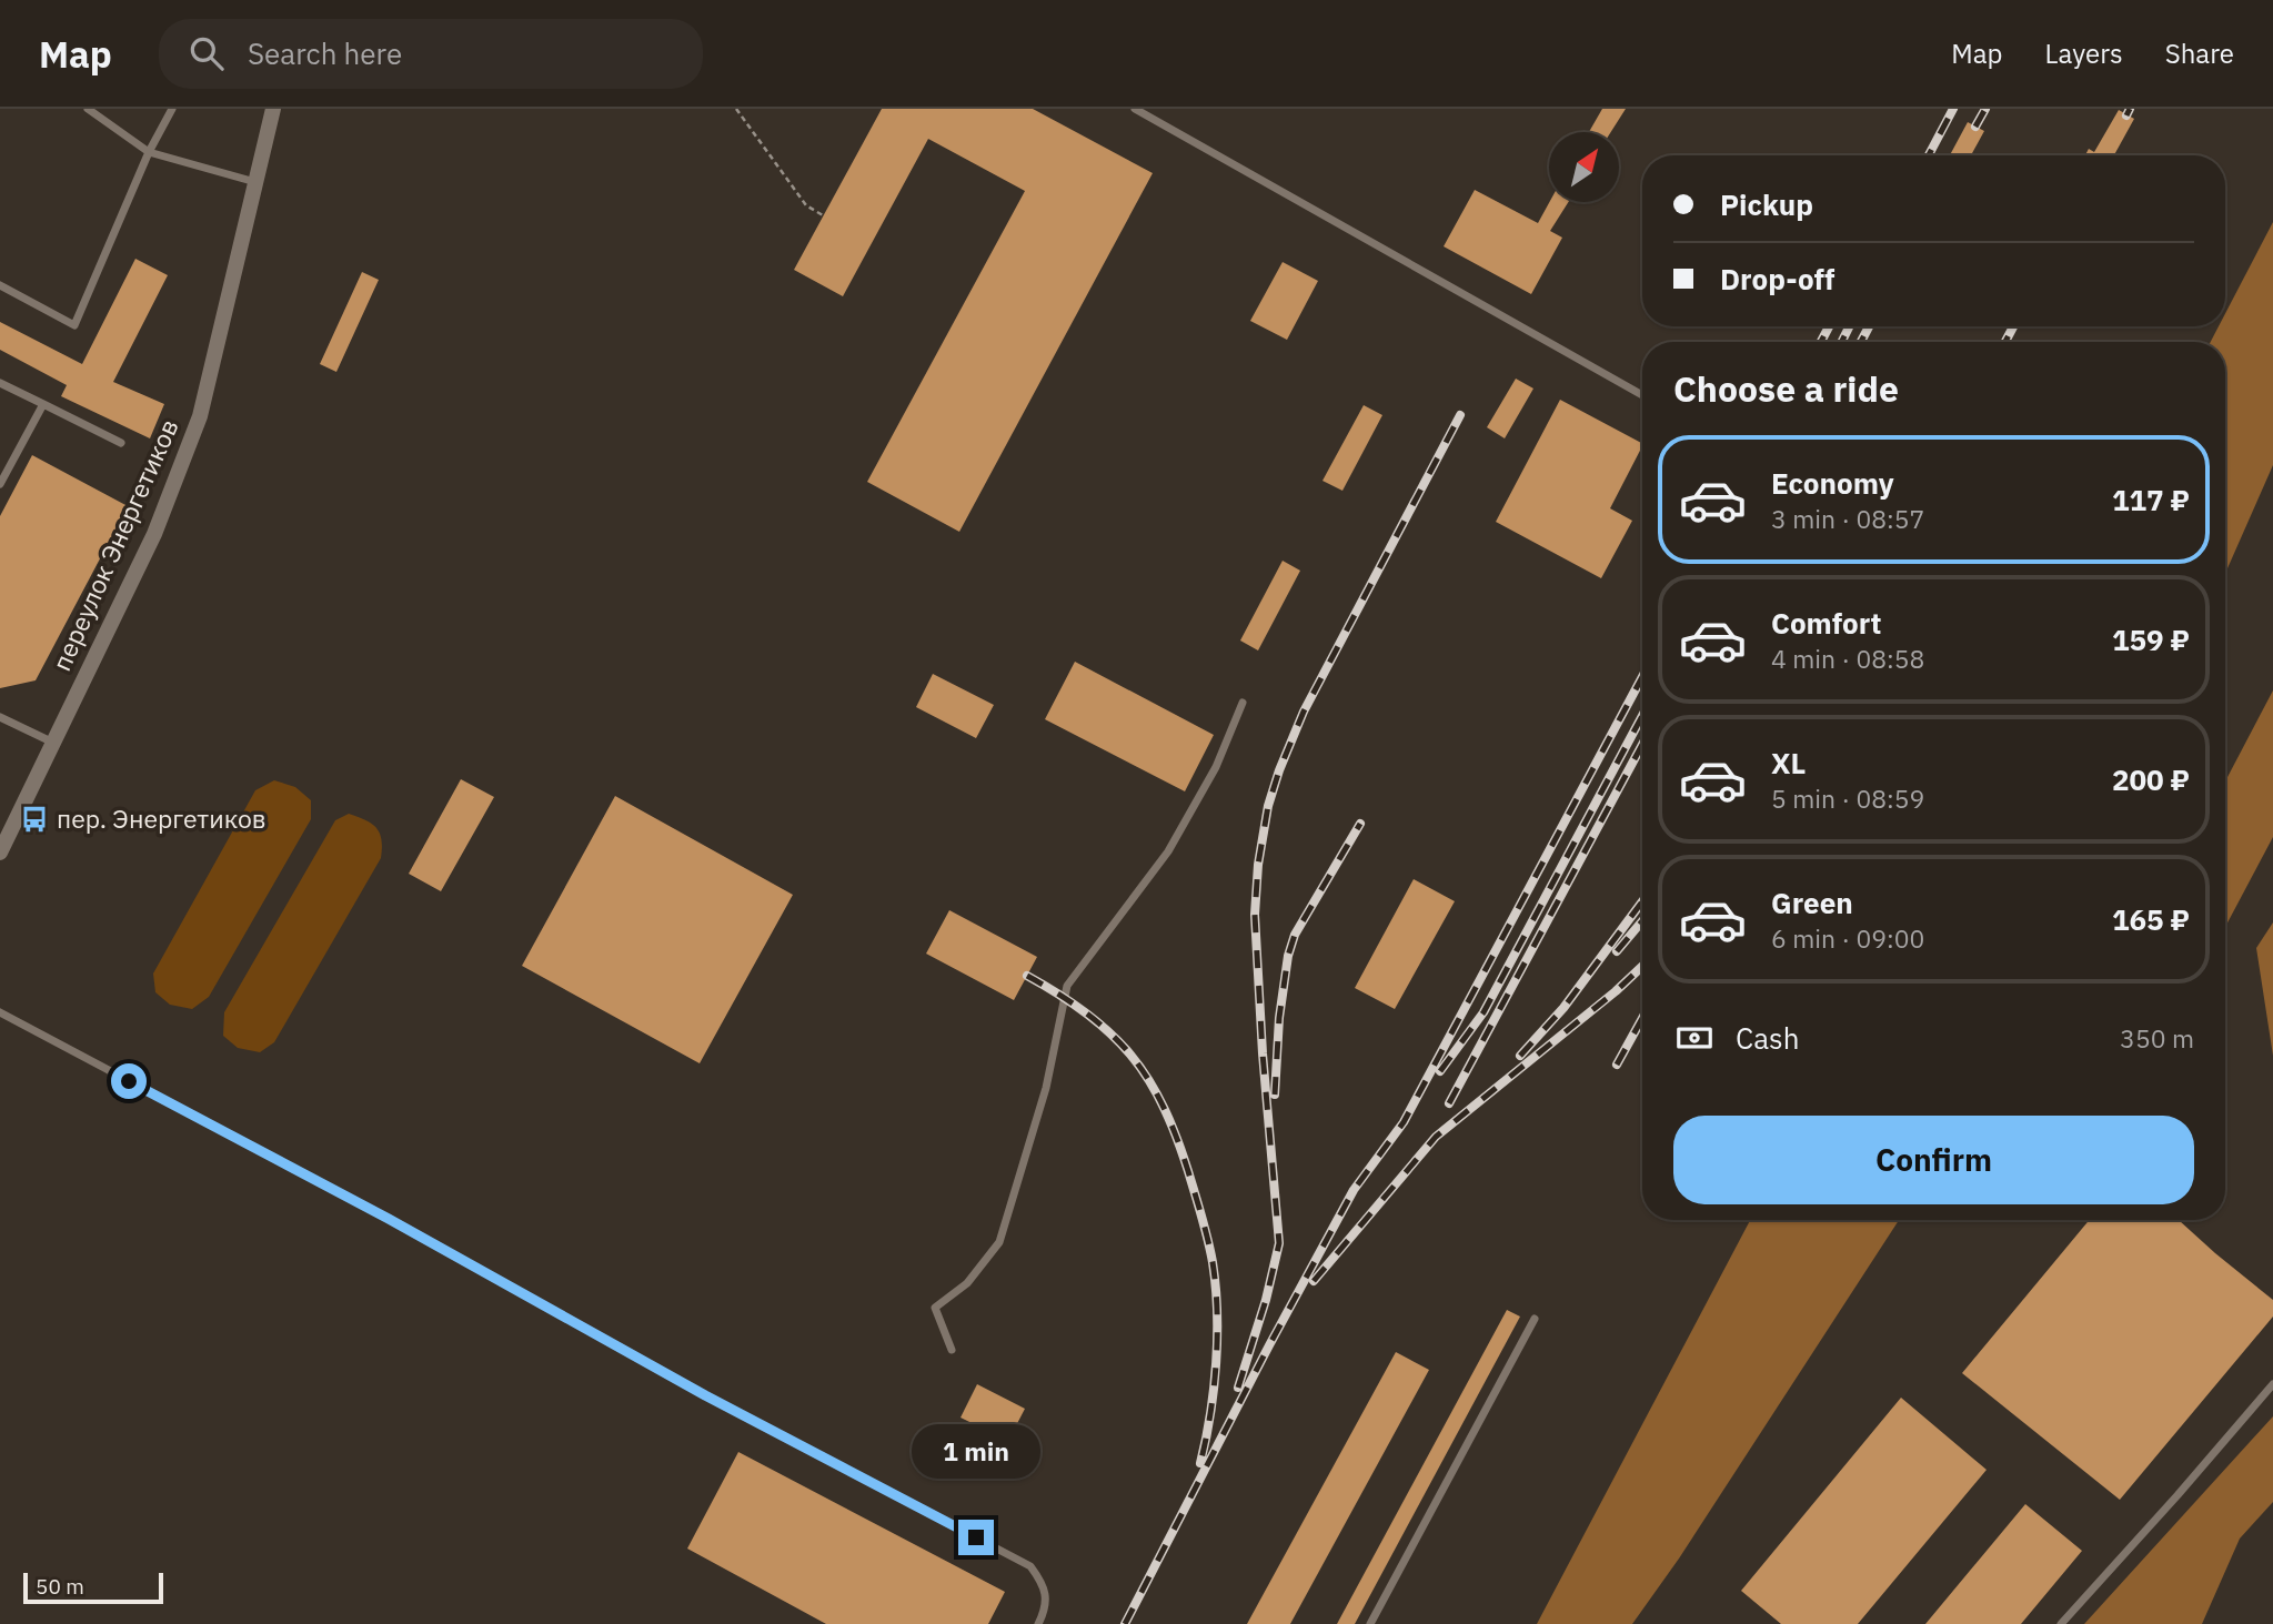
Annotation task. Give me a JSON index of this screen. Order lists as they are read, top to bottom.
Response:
{
  "streets": {
    "street": ["переулок Энергетиков"]
  },
  "places": {
    "bus stop": ["пер. Энергетиков"]
  },
  "scale_bar": "50 m",
  "north": "top right",
  "page": {
    "header": "Map",
    "search": "Search here",
    "nav": ["Map", "Layers", "Share"],
    "banner": ["Pickup", "Drop-off"],
    "heading": "Choose a ride",
    "list": [
      {
        "name": "Economy",
        "note": "3 min · 08:57",
        "value": "117 ₽"
      },
      {
        "name": "Comfort",
        "note": "4 min · 08:58",
        "value": "159 ₽"
      },
      {
        "name": "XL",
        "note": "5 min · 08:59",
        "value": "200 ₽"
      },
      {
        "name": "Green",
        "note": "6 min · 09:00",
        "value": "165 ₽"
      }
    ],
    "pay": ["Cash", "350 m"],
    "buttons": "Confirm",
    "bubble": "1 min",
    "scale": "50 m"
  }
}
